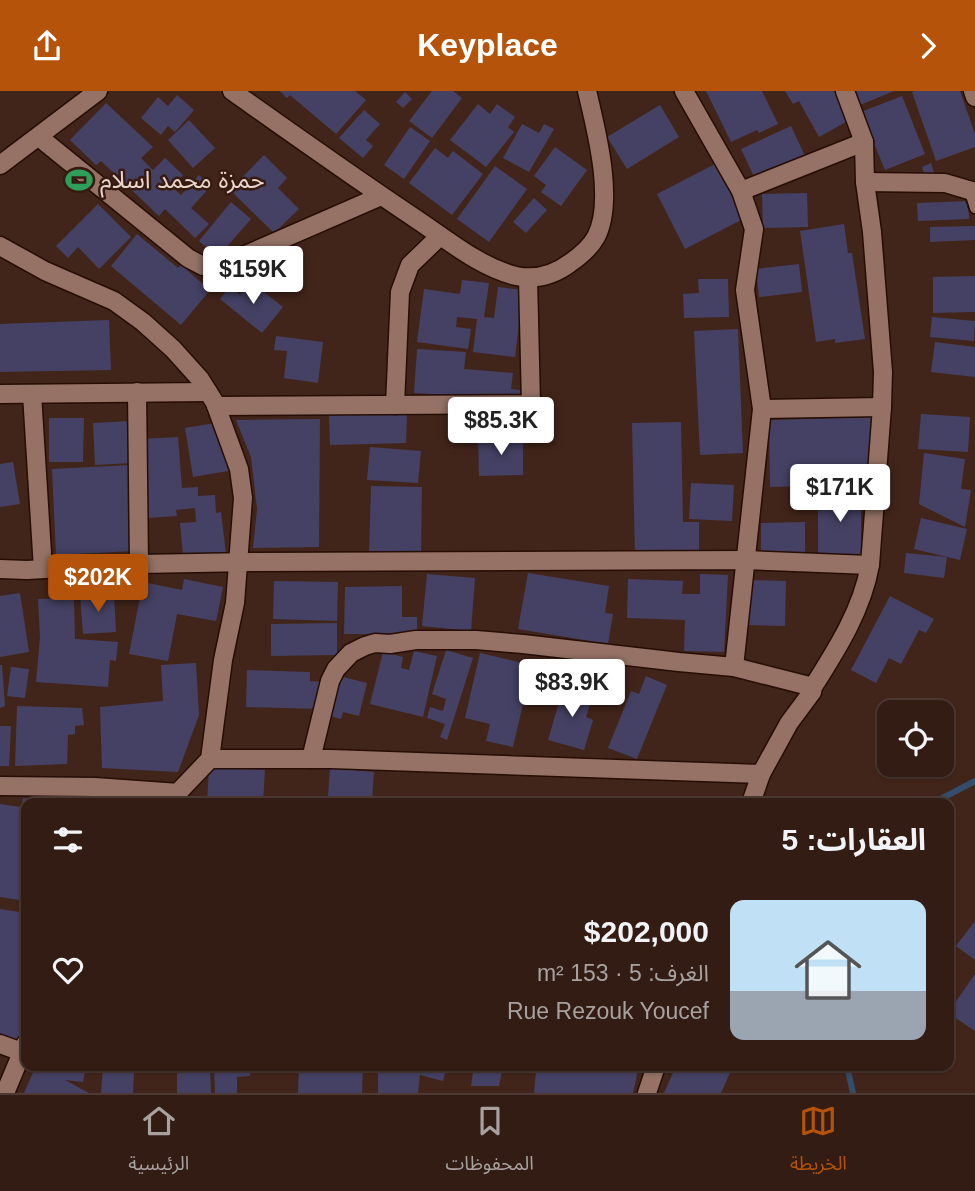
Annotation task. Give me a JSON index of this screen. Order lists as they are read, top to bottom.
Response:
{
  "places": {
    "sports": ["حمزة محمد اسلام"]
  },
  "page": {
    "header": "Keyplace",
    "price": [
      "$159K",
      "$85.3K",
      "$171K",
      "$202K",
      "$83.9K"
    ],
    "heading": "العقارات: 5",
    "list": [
      {
        "name": "$202,000",
        "note": "الغرف: 5 · 153 m² · Rue Rezouk Youcef"
      }
    ],
    "tabs": ["الخريطة", "المحفوظات", "الرئيسية"]
  }
}
